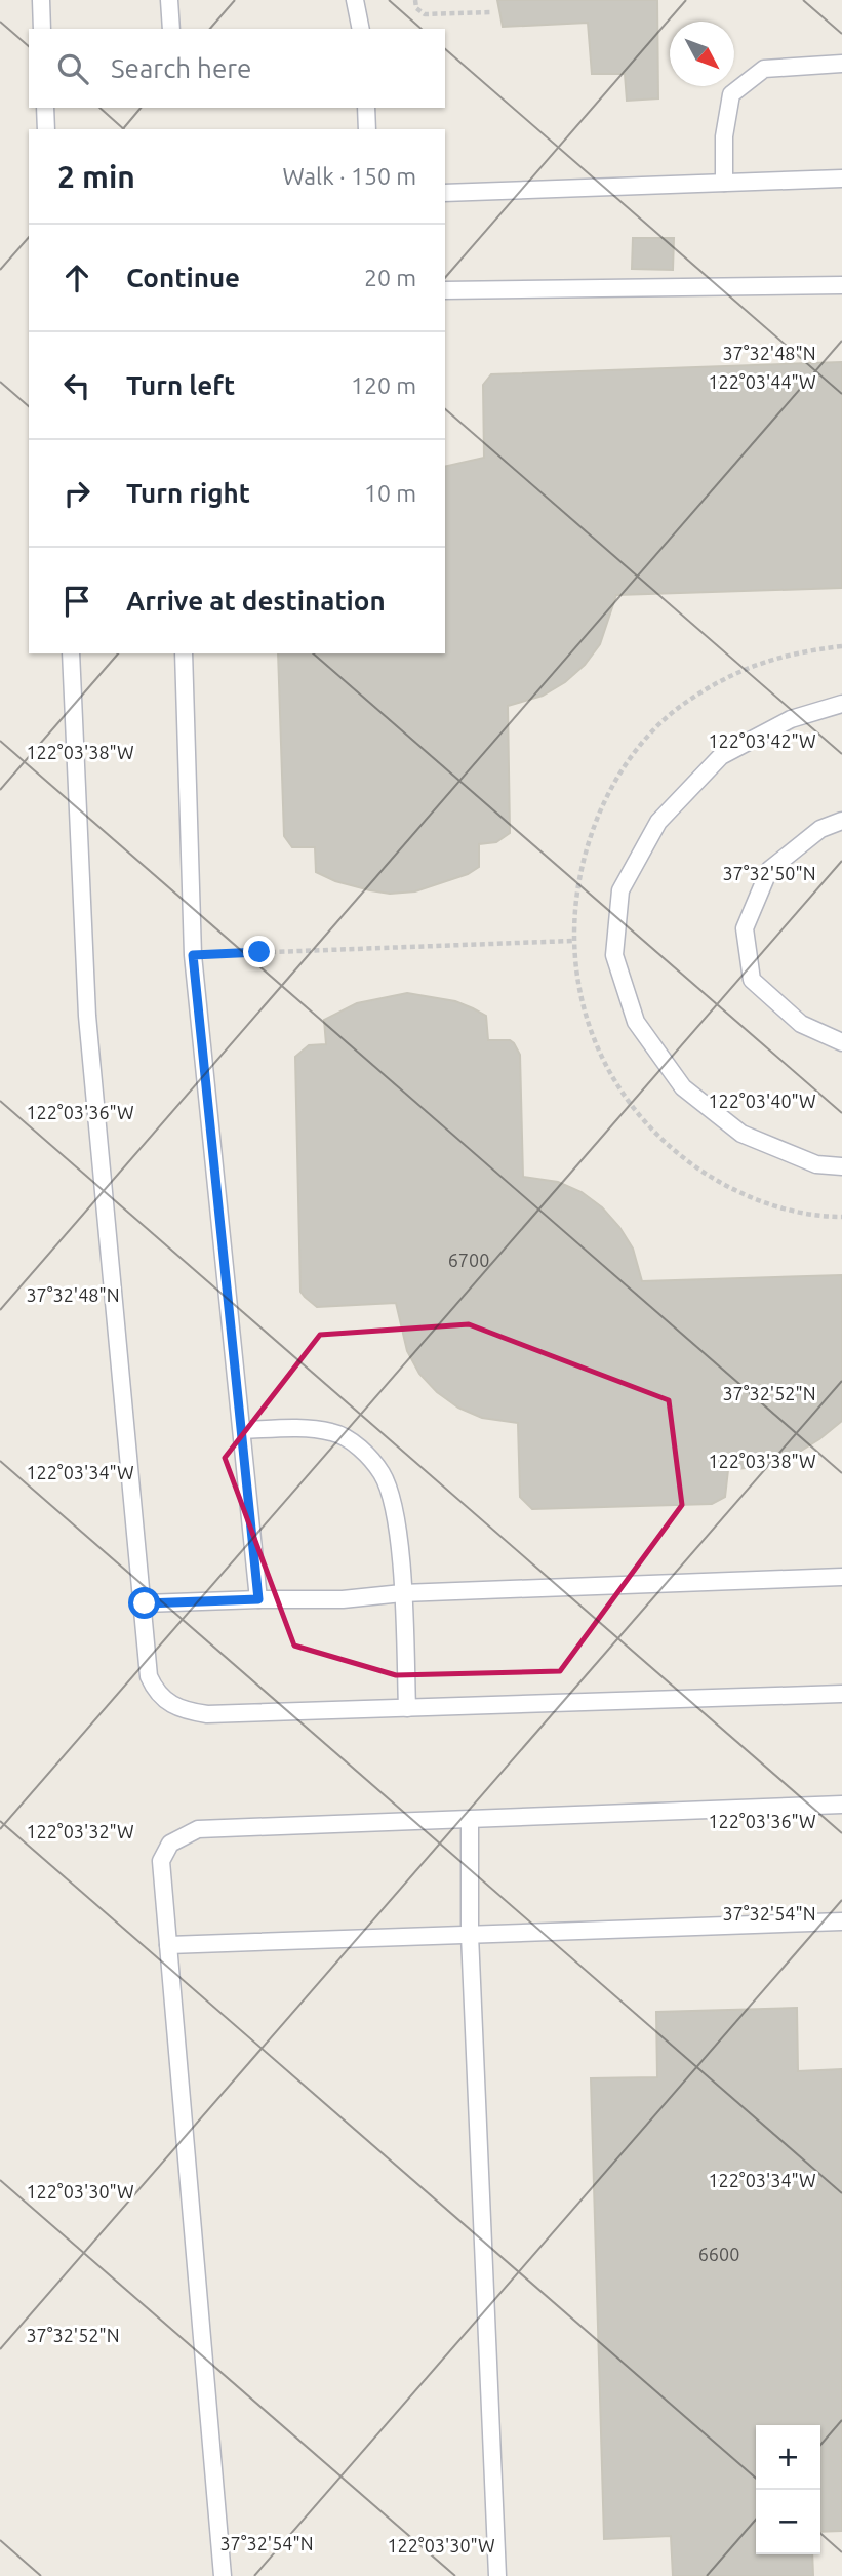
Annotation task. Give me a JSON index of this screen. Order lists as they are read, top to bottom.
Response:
{
  "house_numbers": ["6700", "6600"],
  "north": "bottom right",
  "page": {
    "search": "Search here",
    "heading": ["2 min", "Walk · 150 m"],
    "list": [
      ["Continue", "20 m"],
      ["Turn left", "120 m"],
      ["Turn right", "10 m"],
      "Arrive at destination"
    ],
    "map_buttons": ["+", "−"]
  },
  "coordinates": [
    "37°32'48\"N",
    "122°03'44\"W",
    "122°03'42\"W",
    "122°03'38\"W",
    "37°32'50\"N",
    "122°03'40\"W",
    "122°03'36\"W",
    "37°32'52\"N",
    "122°03'34\"W",
    "122°03'32\"W",
    "37°32'54\"N",
    "122°03'30\"W"
  ]
}
